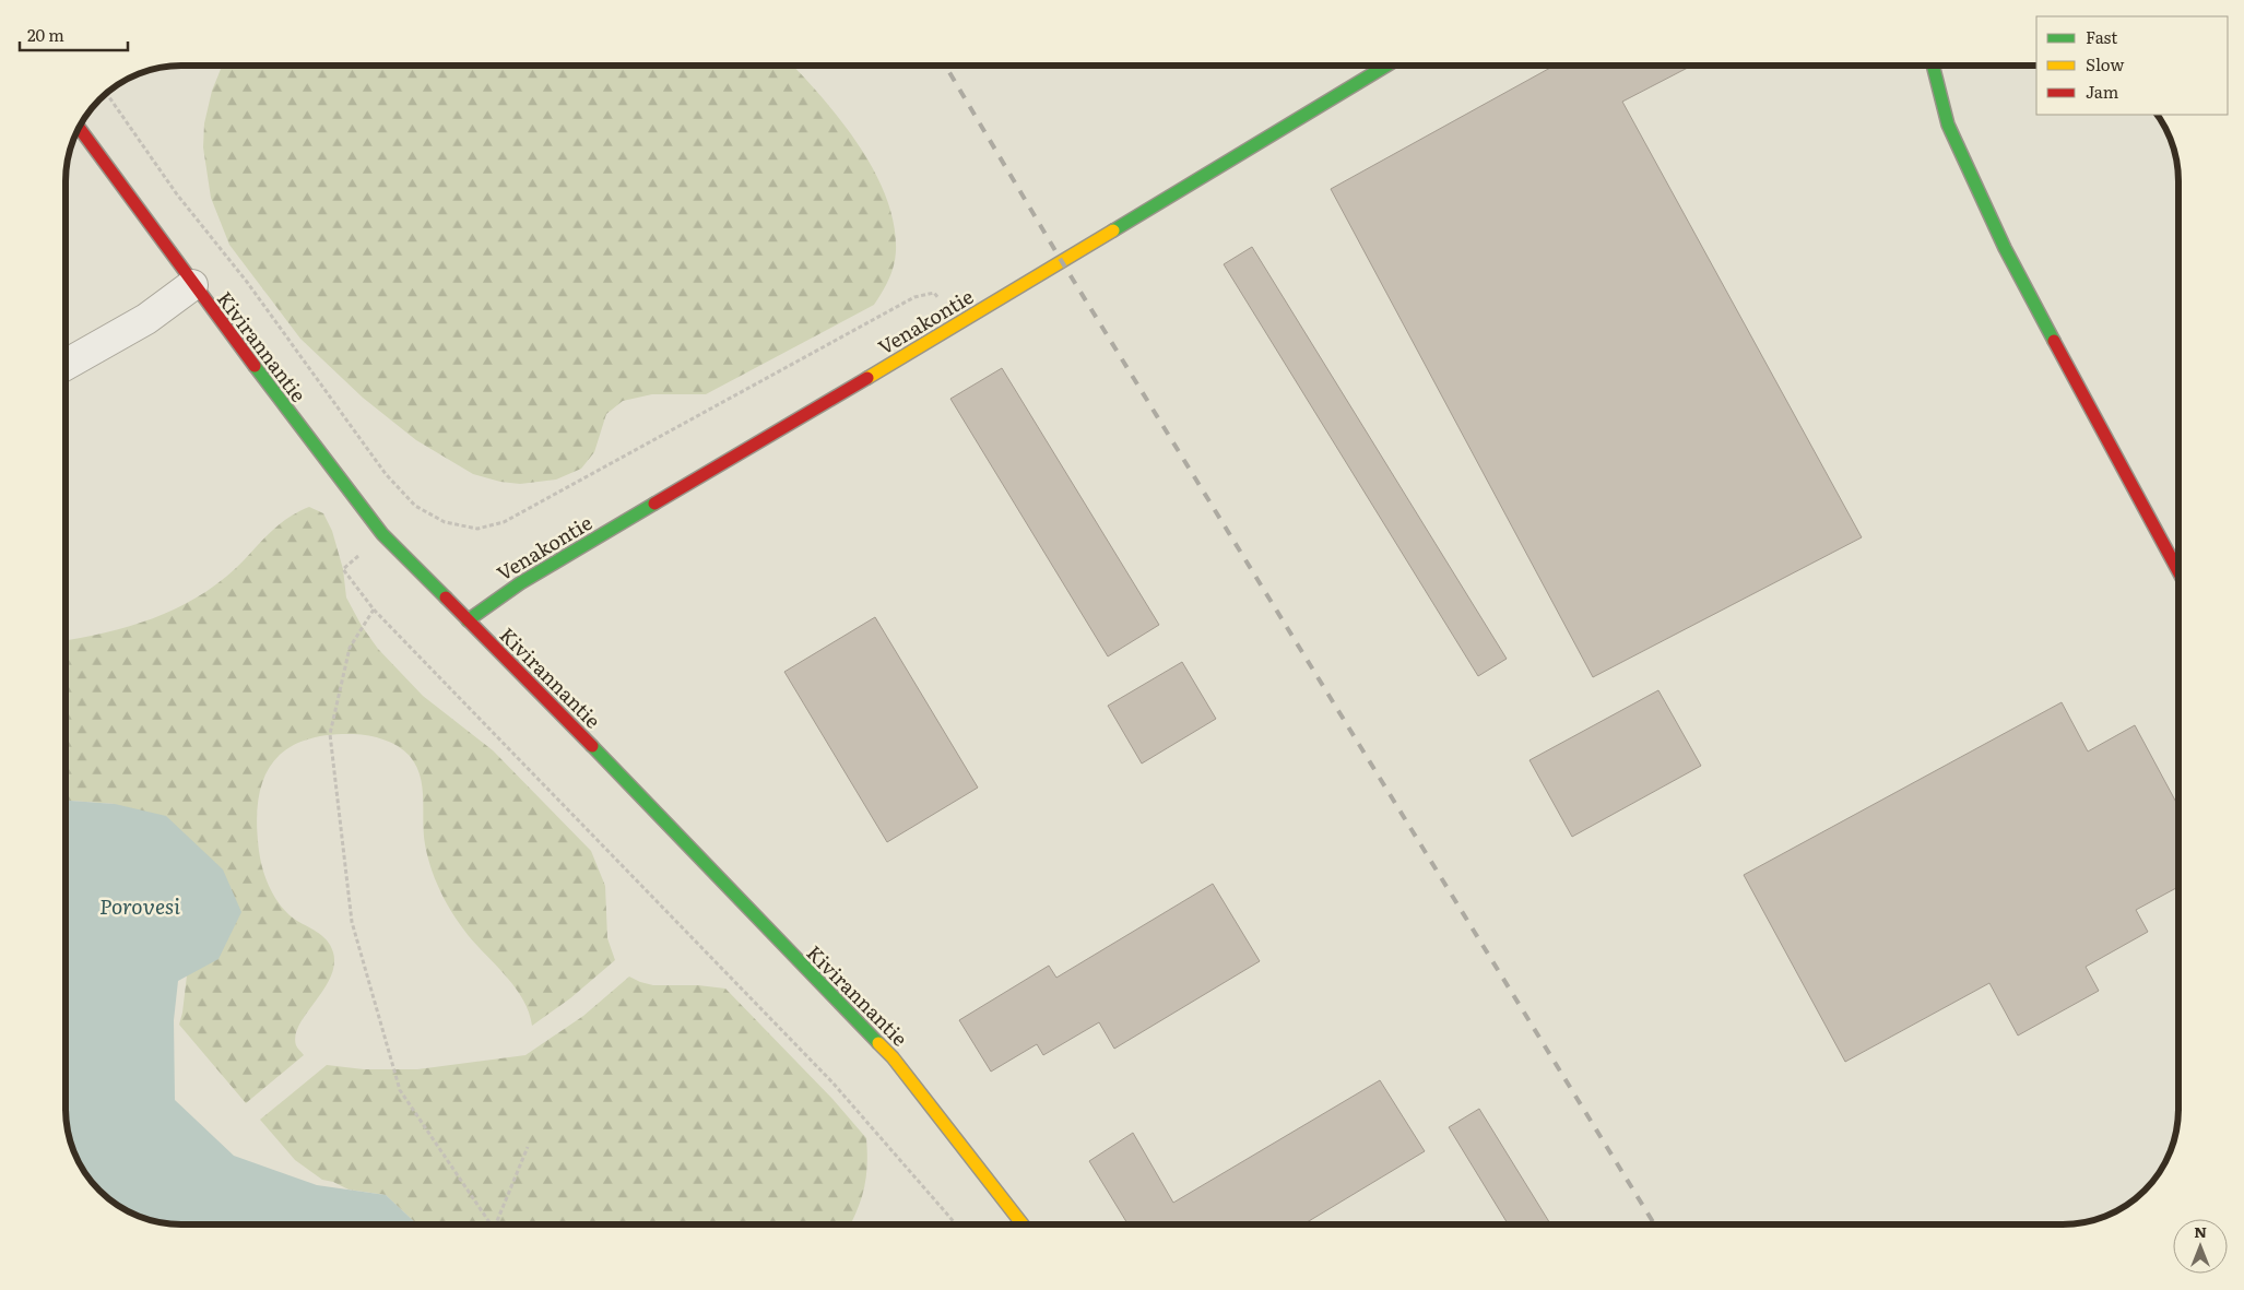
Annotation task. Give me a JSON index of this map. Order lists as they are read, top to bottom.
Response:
{
  "streets": {
    "street": ["Venakontie", "Kivirannantie"]
  },
  "crossings": [
    ["Venakontie", "Kivirannantie"]
  ],
  "water": ["Porovesi"],
  "legend": ["Fast", "Slow", "Jam"],
  "scale_bar": "20 m",
  "north": "top"
}
